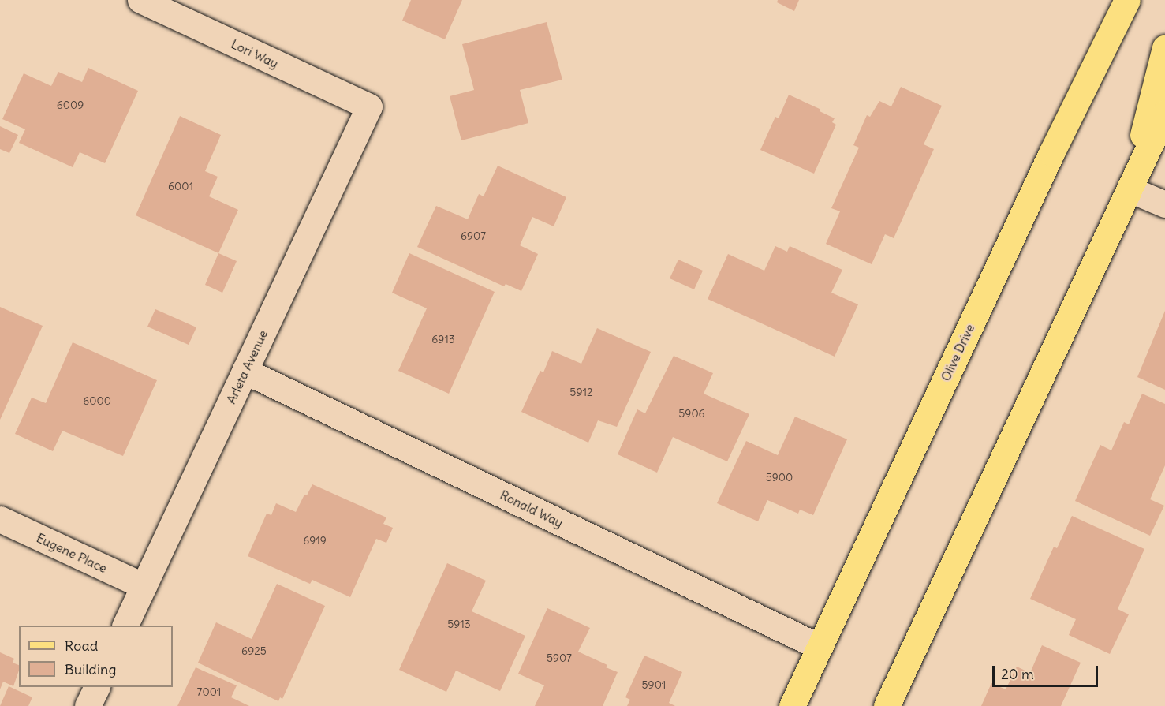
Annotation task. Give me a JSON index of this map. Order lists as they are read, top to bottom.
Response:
{
  "streets": {
    "main road": ["Olive Drive"],
    "street": [
      "Lori Way",
      "Arleta Avenue",
      "Ronald Way",
      "Eugene Place"
    ]
  },
  "crossings": [
    ["Lori Way", "Arleta Avenue"],
    ["Olive Drive", "Ronald Way"],
    ["Arleta Avenue", "Ronald Way"],
    ["Arleta Avenue", "Eugene Place"]
  ],
  "house_numbers": [
    "6009",
    "6001",
    "6907",
    "6913",
    "5912",
    "6000",
    "5906",
    "5900",
    "6919",
    "5913",
    "6925",
    "5907",
    "5901",
    "7001"
  ],
  "legend": ["Road", "Building"],
  "scale_bar": "20 m"
}
